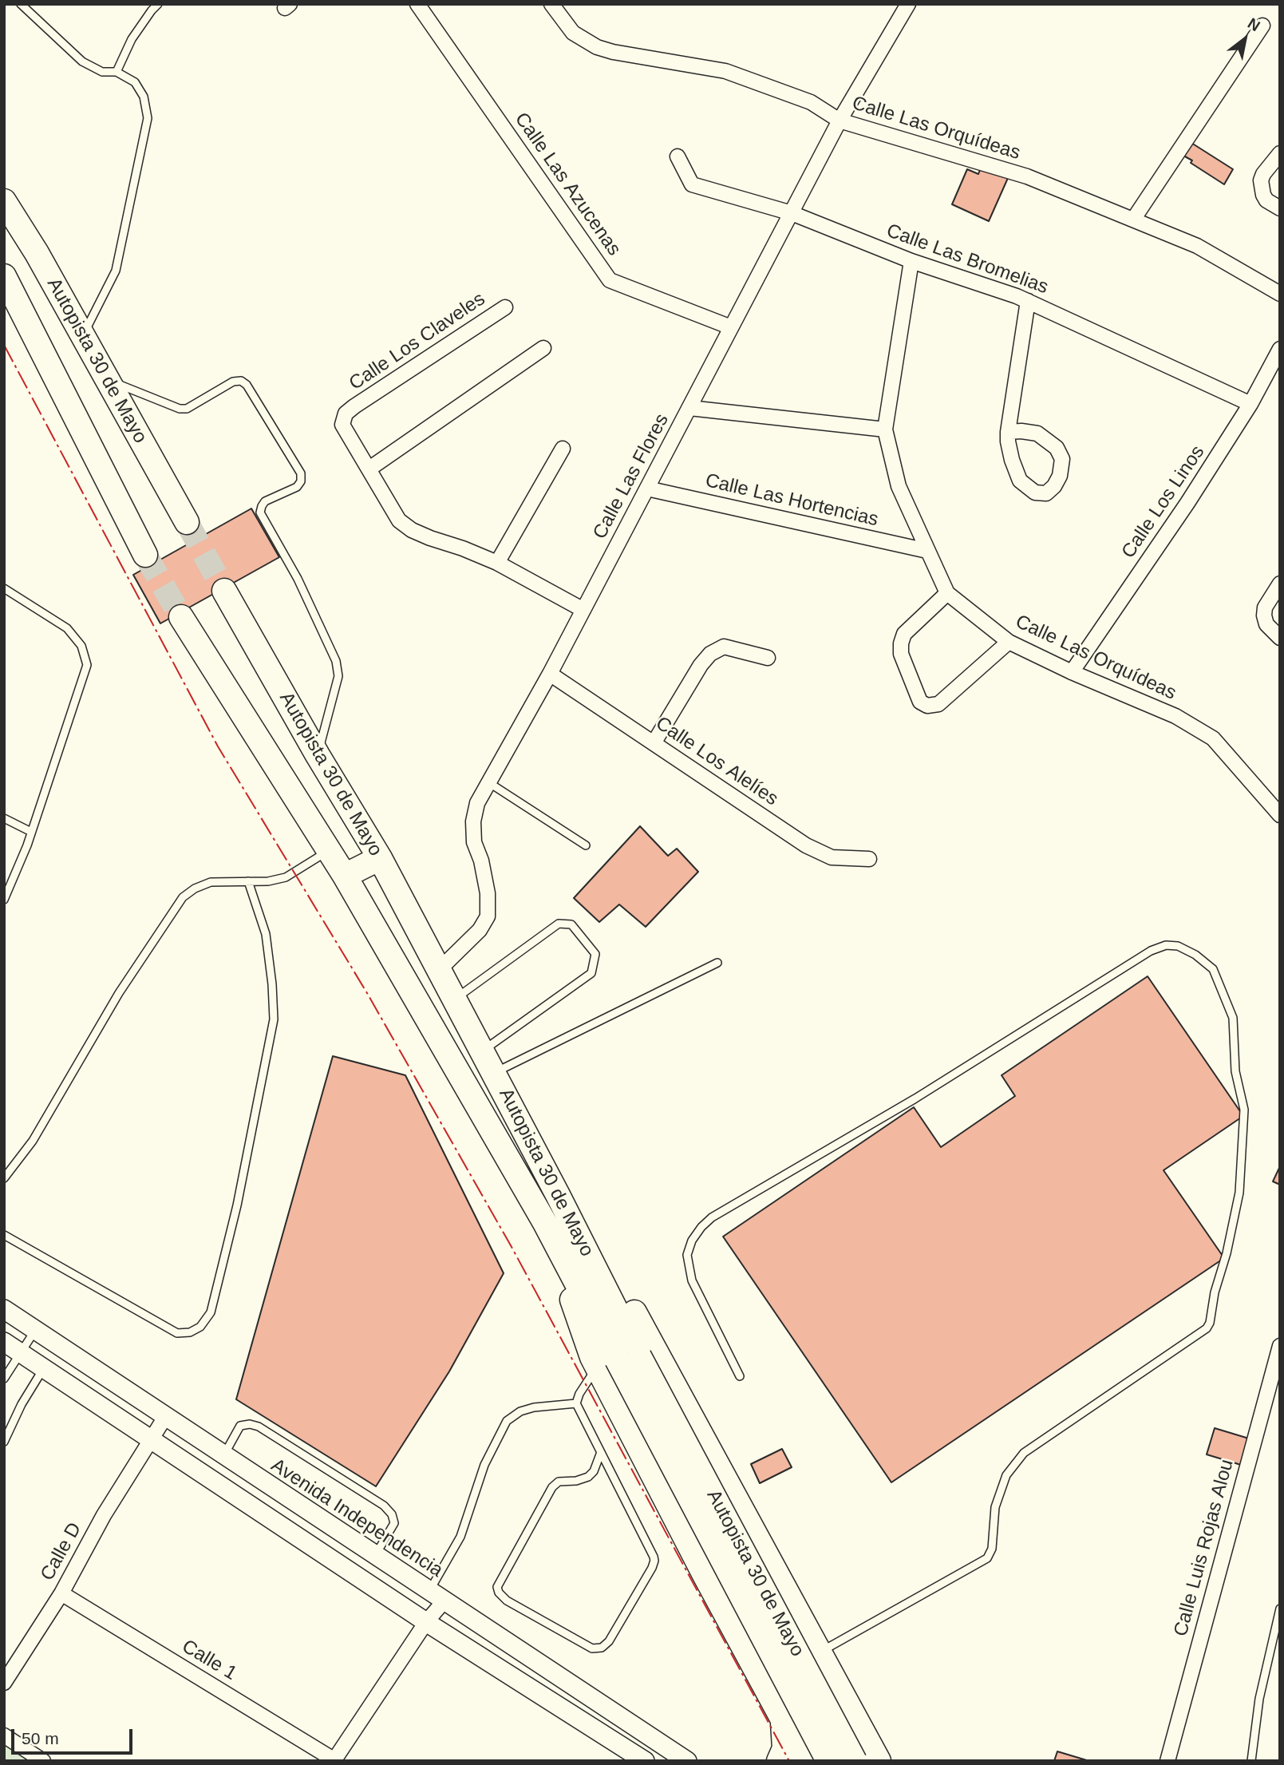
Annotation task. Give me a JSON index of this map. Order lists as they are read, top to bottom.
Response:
{
  "streets": {
    "highway": ["Autopista 30 de Mayo"],
    "street": [
      "Calle Las Orquídeas",
      "Calle Las Azucenas",
      "Calle Las Bromelias",
      "Calle Los Claveles",
      "Calle Las Flores",
      "Calle Las Hortencias",
      "Calle Los Linos",
      "Calle Los Alelíes",
      "Avenida Independencia",
      "Calle Luis Rojas Alou",
      "Calle D",
      "Calle 1"
    ]
  },
  "crossings": [
    ["Calle Las Orquídeas", "Calle Las Bromelias"],
    ["Calle Las Orquídeas", "Calle Las Flores"],
    ["Calle Las Orquídeas", "Calle Las Hortencias"],
    ["Calle Las Orquídeas", "Calle Los Linos"],
    ["Calle Las Azucenas", "Calle Las Flores"],
    ["Calle Las Bromelias", "Calle Las Flores"],
    ["Calle Las Bromelias", "Calle Los Linos"],
    ["Calle Los Claveles", "Calle Las Flores"],
    ["Autopista 30 de Mayo", "Calle Las Flores"],
    ["Calle Las Flores", "Calle Las Hortencias"],
    ["Calle Las Flores", "Calle Los Alelíes"],
    ["Avenida Independencia", "Calle D"],
    ["Calle D", "Calle 1"]
  ],
  "scale_bar": "50 m",
  "north": "top right"
}
